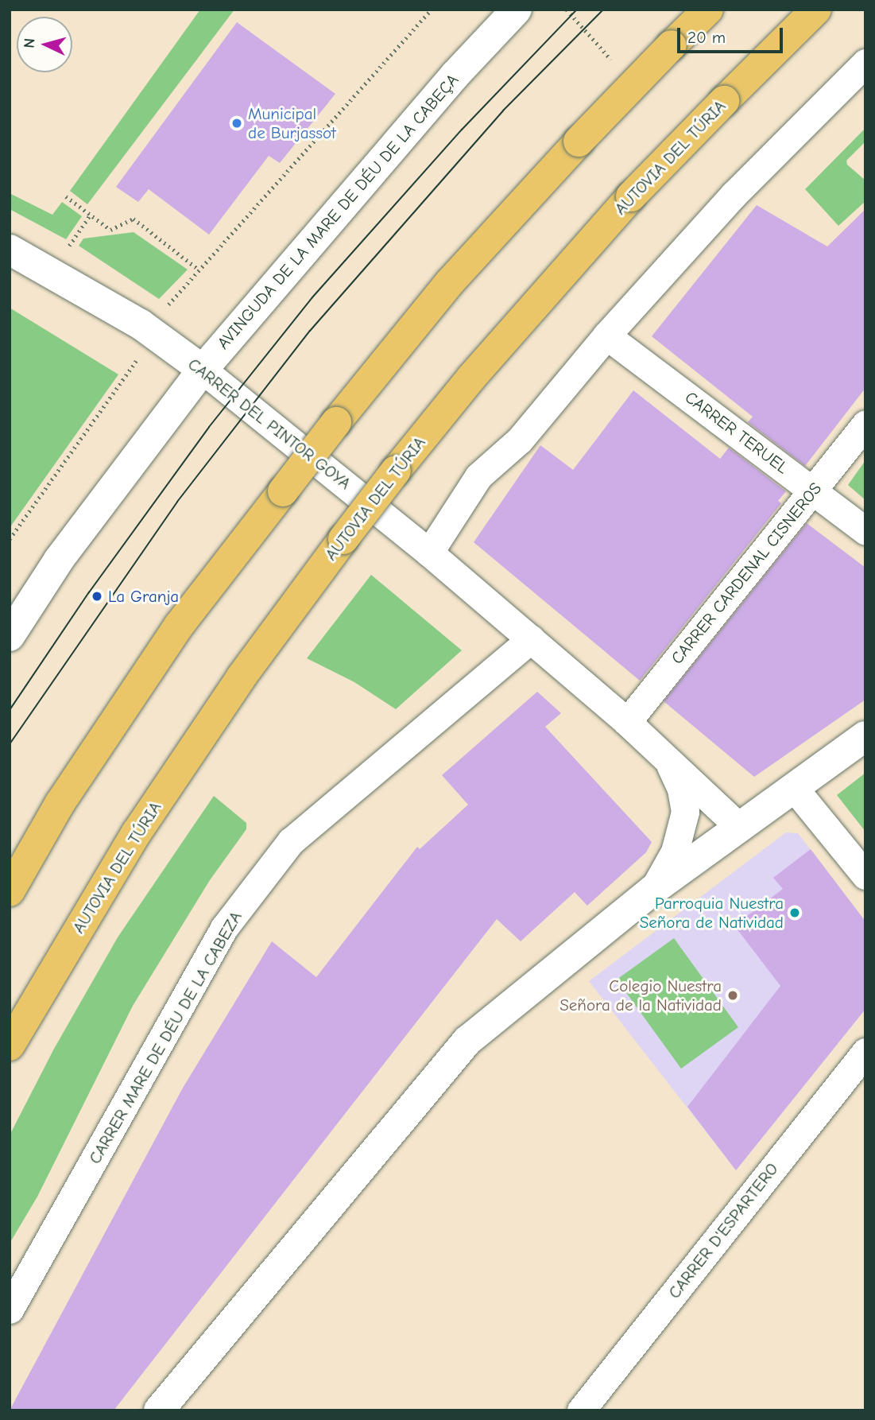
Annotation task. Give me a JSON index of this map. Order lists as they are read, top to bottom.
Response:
{
  "streets": {
    "highway": ["AUTOVIA DEL TÚRIA"],
    "street": [
      "AVINGUDA DE LA MARE DE DÉU DE LA CABEÇA",
      "CARRER DEL PINTOR GOYA",
      "CARRER TERUEL",
      "CARRER CARDENAL CISNEROS",
      "CARRER MARE DE DÉU DE LA CABEZA",
      "CARRER D'ESPARTERO"
    ]
  },
  "crossings": [
    ["AVINGUDA DE LA MARE DE DÉU DE LA CABEÇA", "CARRER DEL PINTOR GOYA"],
    ["CARRER DEL PINTOR GOYA", "CARRER CARDENAL CISNEROS"],
    ["CARRER DEL PINTOR GOYA", "CARRER MARE DE DÉU DE LA CABEZA"],
    ["CARRER TERUEL", "CARRER CARDENAL CISNEROS"]
  ],
  "places": [
    "Municipal de Burjassot",
    "La Granja",
    "Parroquia Nuestra Señora de Natividad",
    "Colegio Nuestra Señora de la Natividad"
  ],
  "scale_bar": "20 m",
  "north": "left"
}
